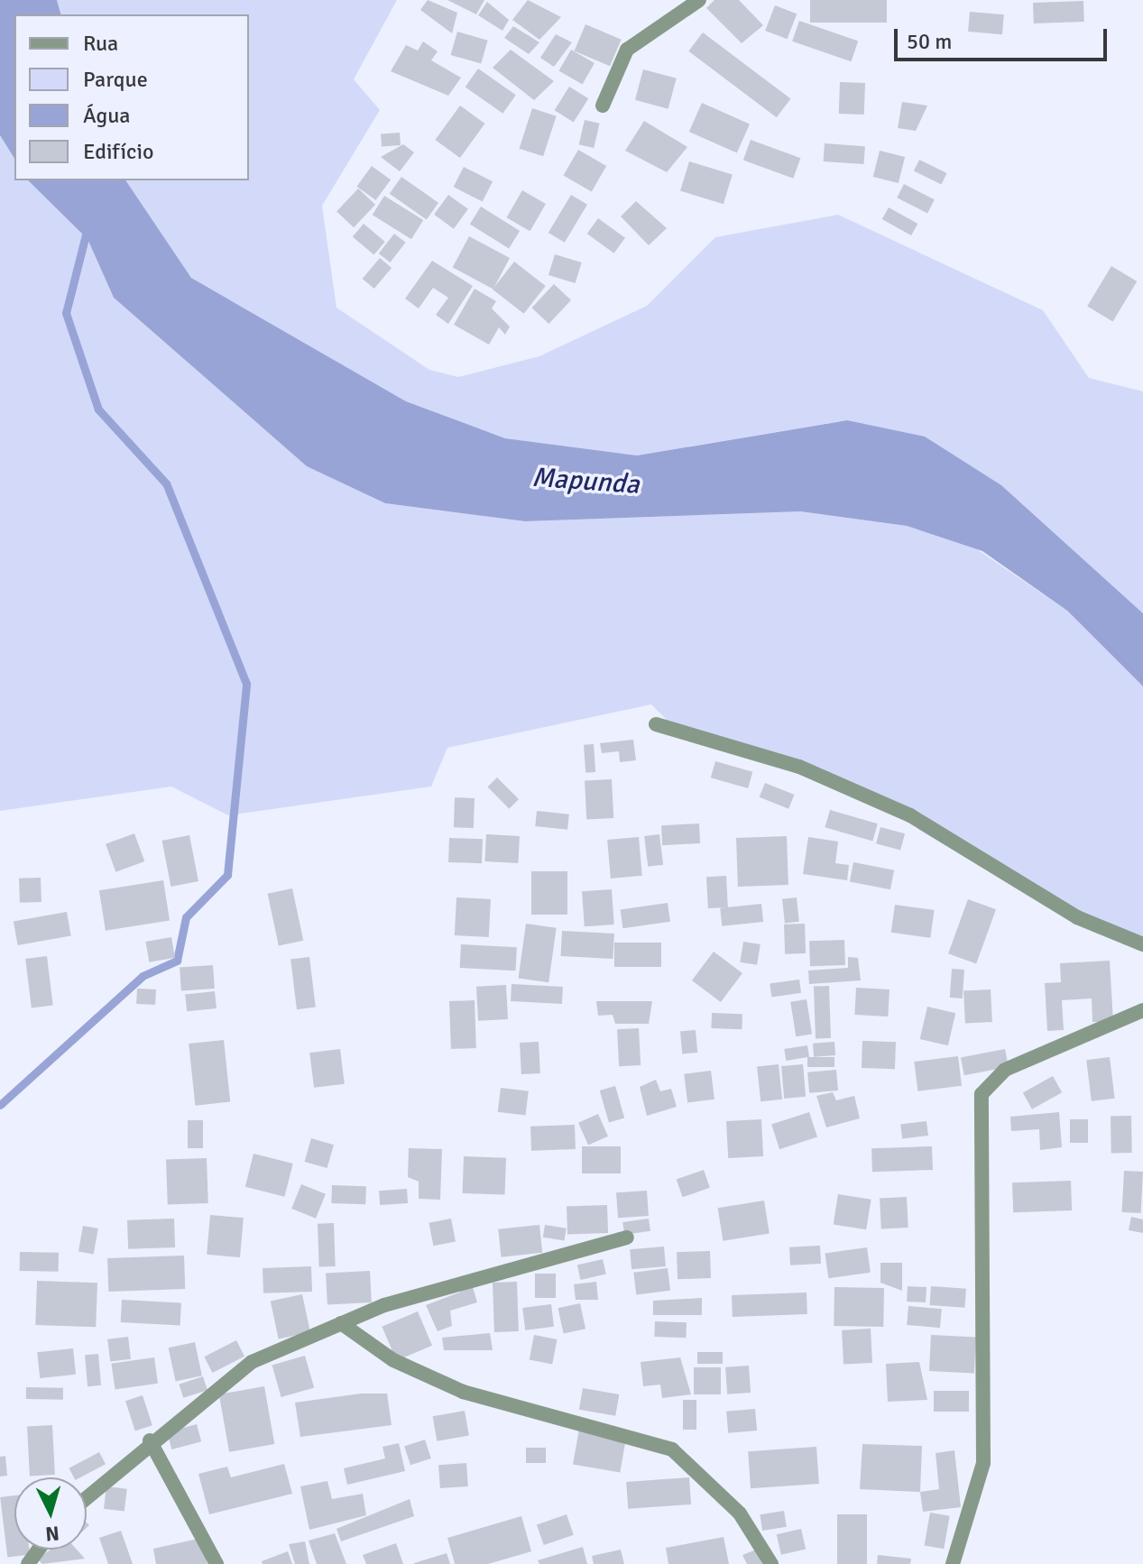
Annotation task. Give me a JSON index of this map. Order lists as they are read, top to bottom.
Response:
{
  "water": ["Mapunda"],
  "legend": [
    "Rua",
    "Parque",
    "Água",
    "Edifício"
  ],
  "scale_bar": "50 m",
  "north": "bottom"
}
